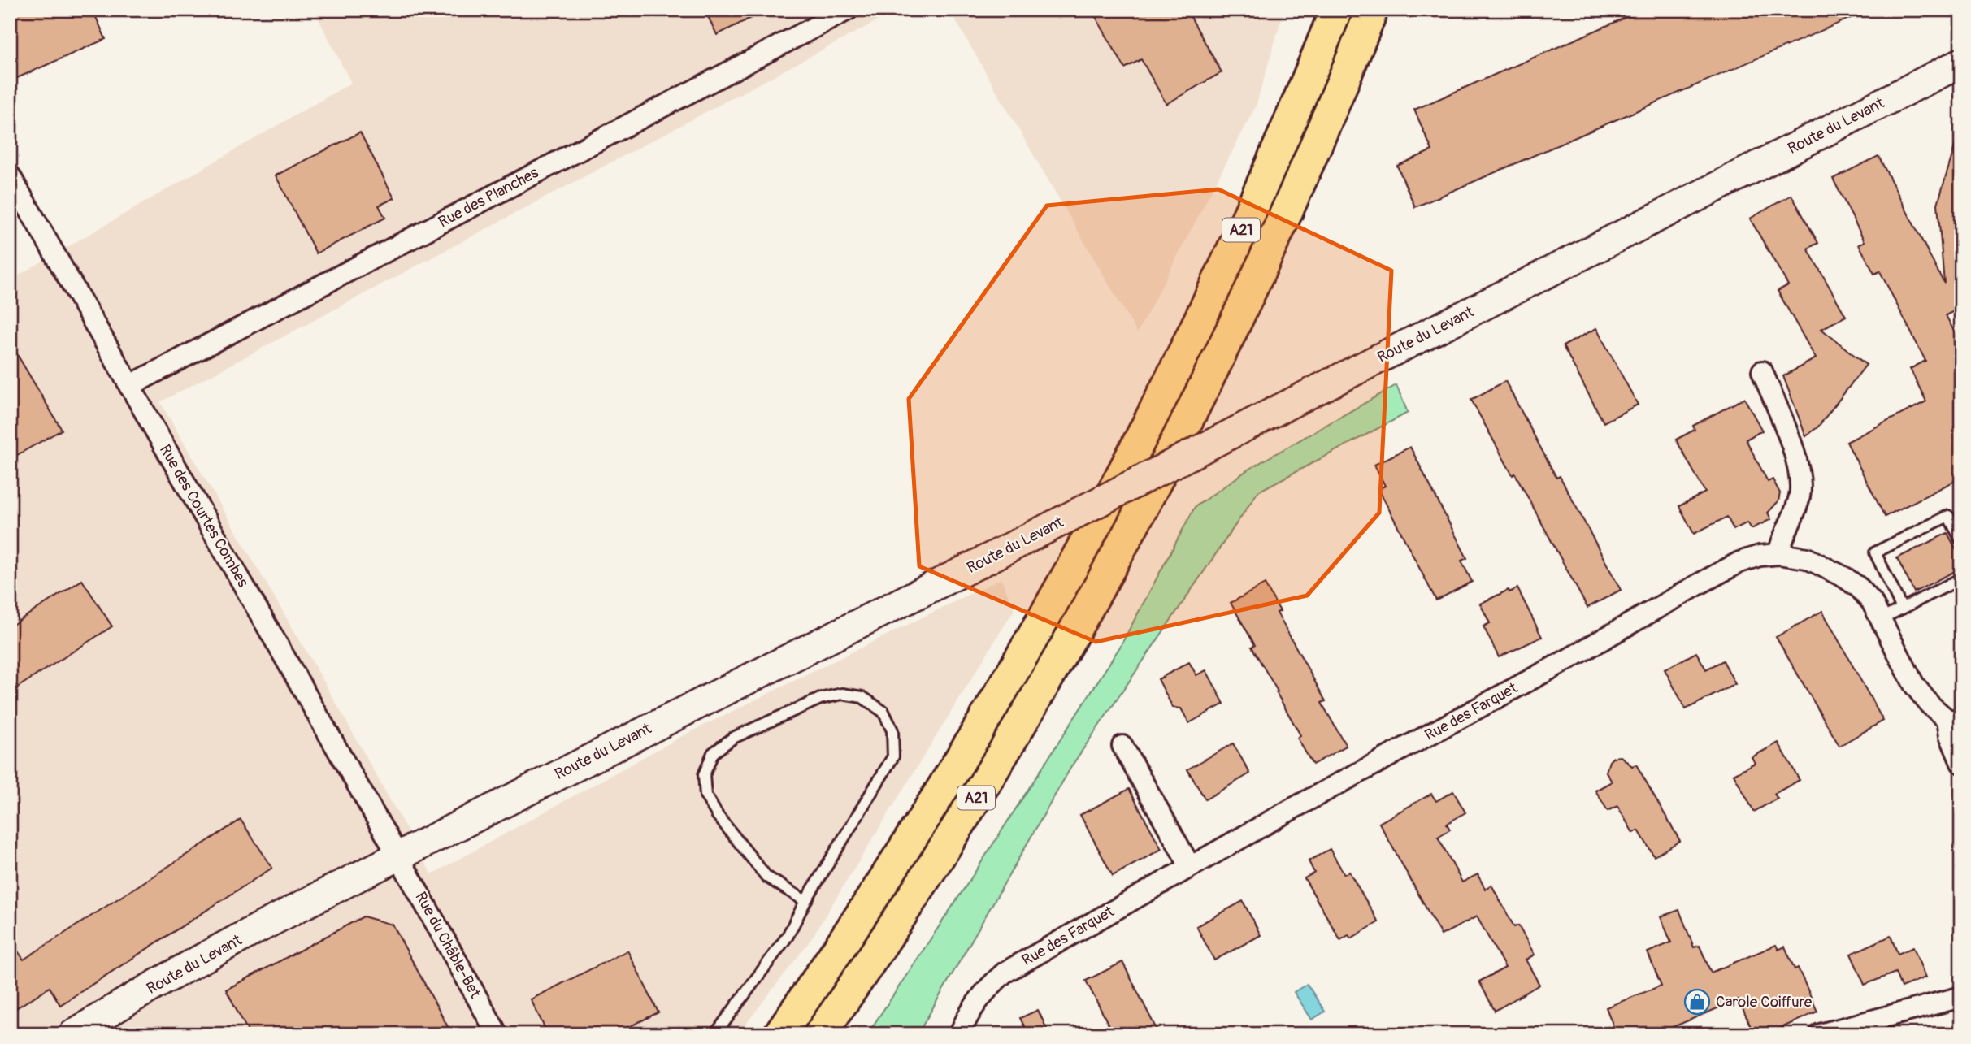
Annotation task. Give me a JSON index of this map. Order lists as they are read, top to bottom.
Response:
{
  "streets": {
    "highway": ["A21"],
    "street": [
      "Route du Levant",
      "Rue des Planches",
      "Rue des Courtes Combes",
      "Rue des Farquet",
      "Rue du Châble-Bet"
    ]
  },
  "crossings": [
    ["Route du Levant", "Rue des Courtes Combes"],
    ["Route du Levant", "Rue du Châble-Bet"],
    ["Rue des Planches", "Rue des Courtes Combes"],
    ["Rue des Courtes Combes", "Rue du Châble-Bet"]
  ],
  "places": {
    "shop": ["Carole Coiffure"]
  }
}
